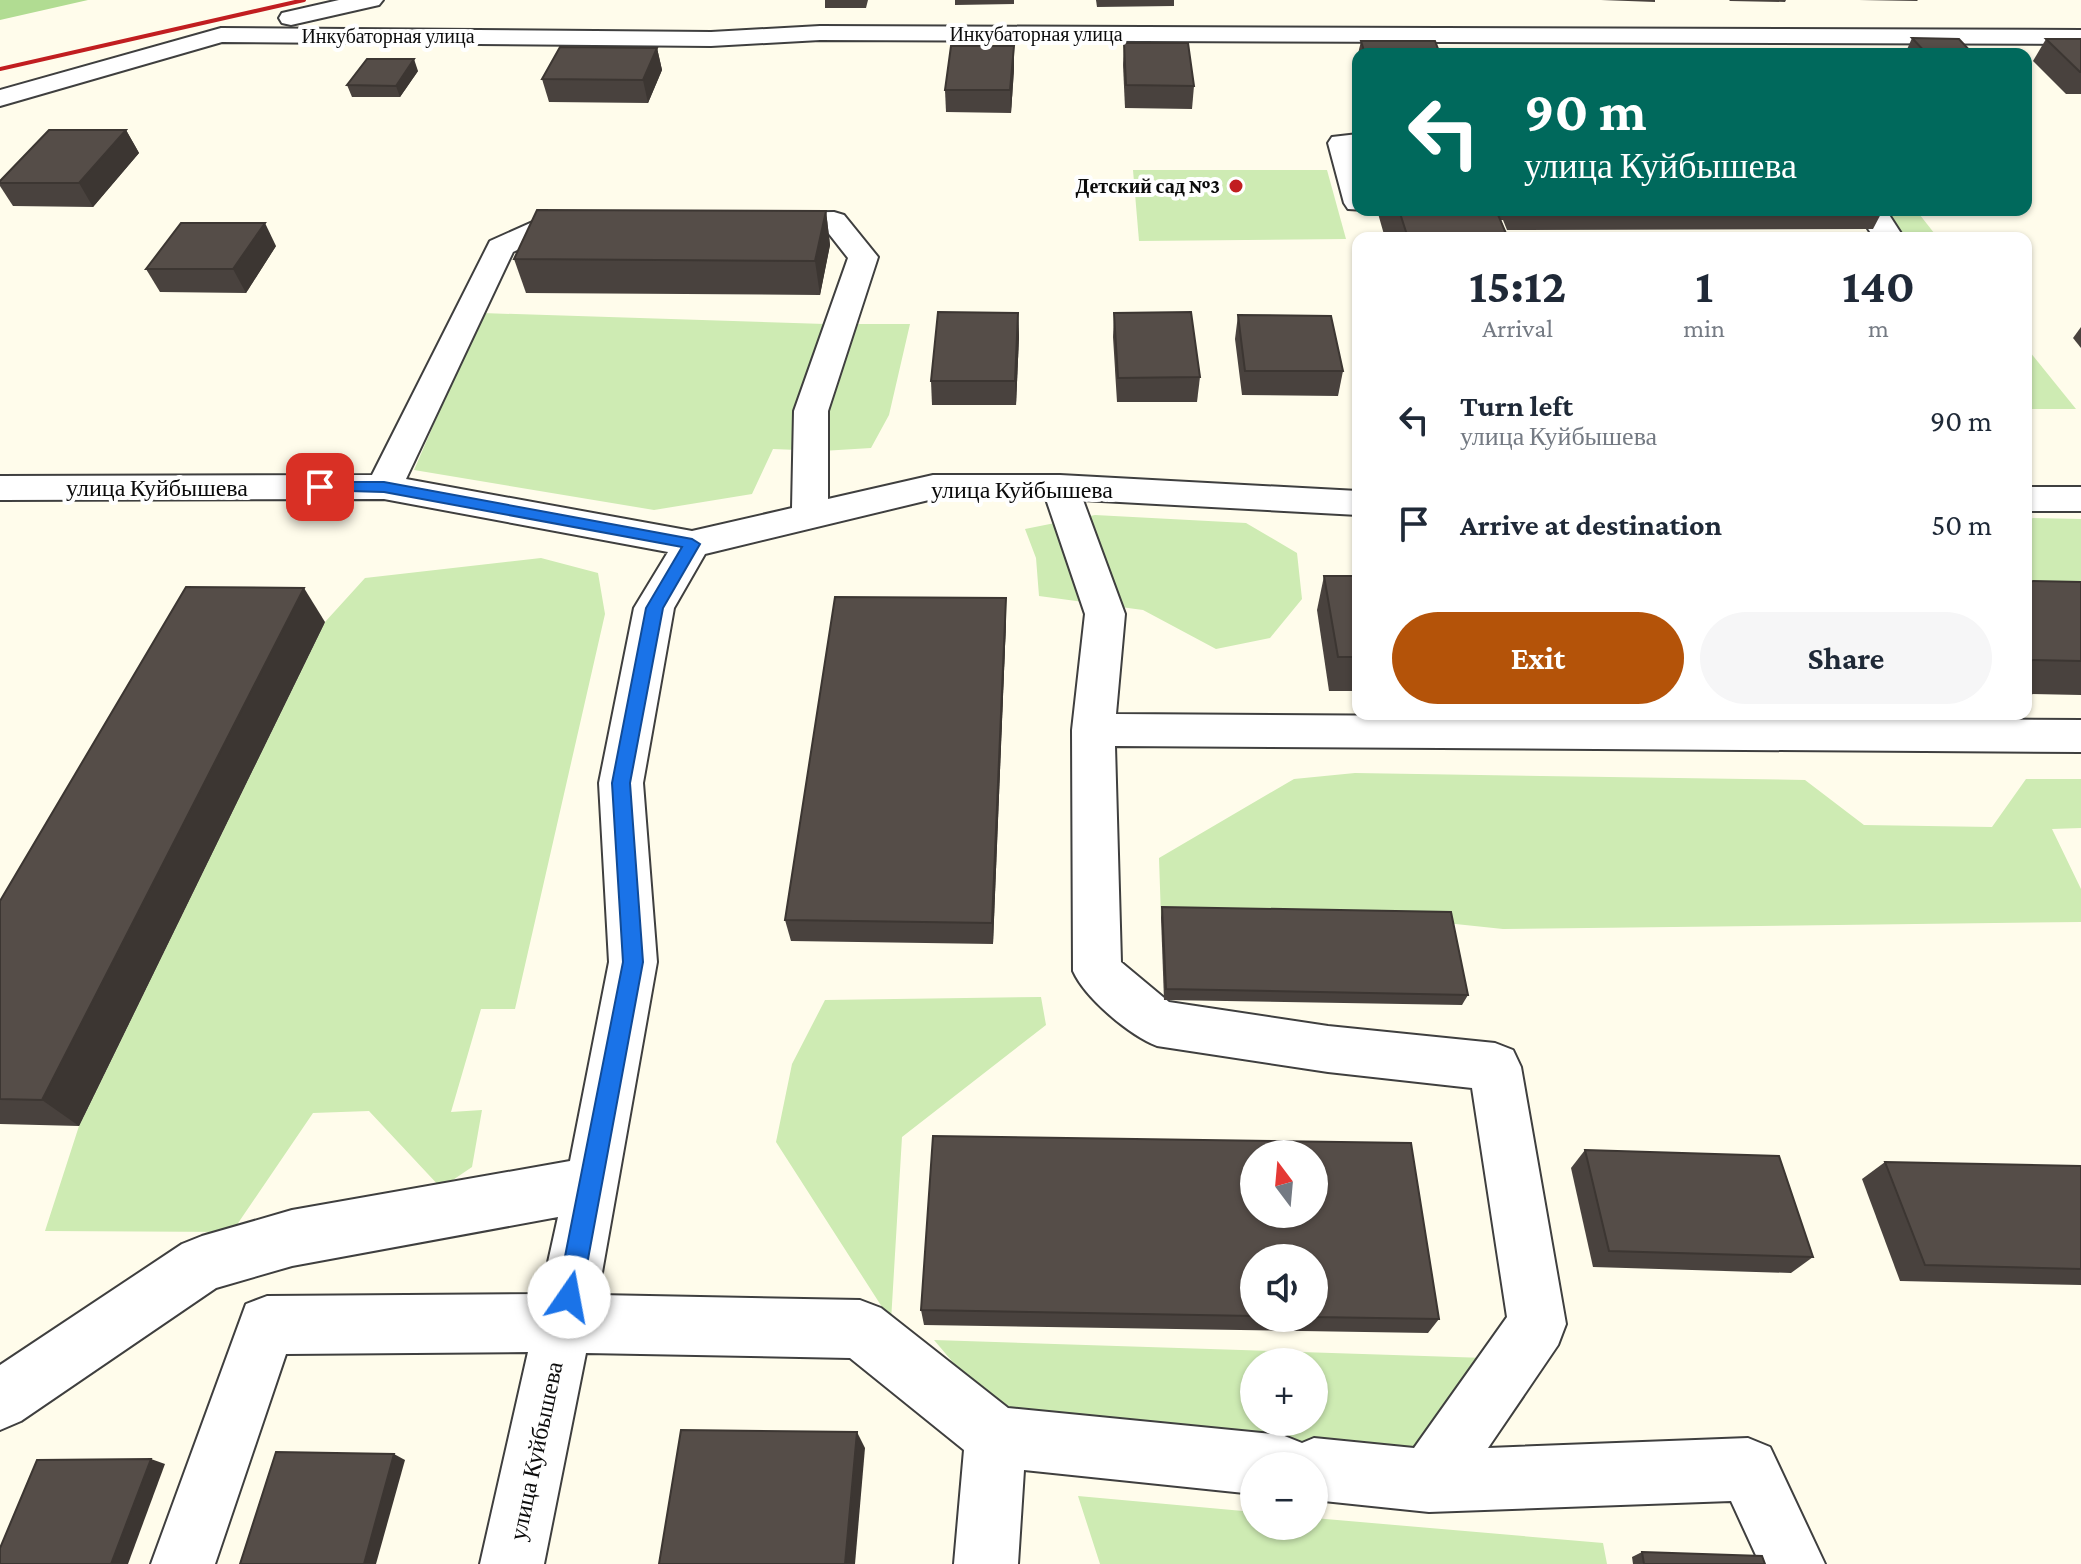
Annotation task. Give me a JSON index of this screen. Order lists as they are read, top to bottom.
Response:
{
  "streets": {
    "street": ["Инкубаторная улица", "улица Куйбышева"]
  },
  "places": ["Детский сад №3"],
  "north": "top",
  "page": {
    "turn": ["90 m", "улица Куйбышева"],
    "eta": [
      "15:12",
      "Arrival",
      "1",
      "min",
      "140",
      "m"
    ],
    "list": [
      {
        "name": "Turn left",
        "note": "улица Куйбышева",
        "value": "90 m"
      },
      {
        "name": "Arrive at destination",
        "value": "50 m"
      }
    ],
    "buttons": ["Exit", "Share"],
    "map_buttons": ["+", "−"]
  }
}
